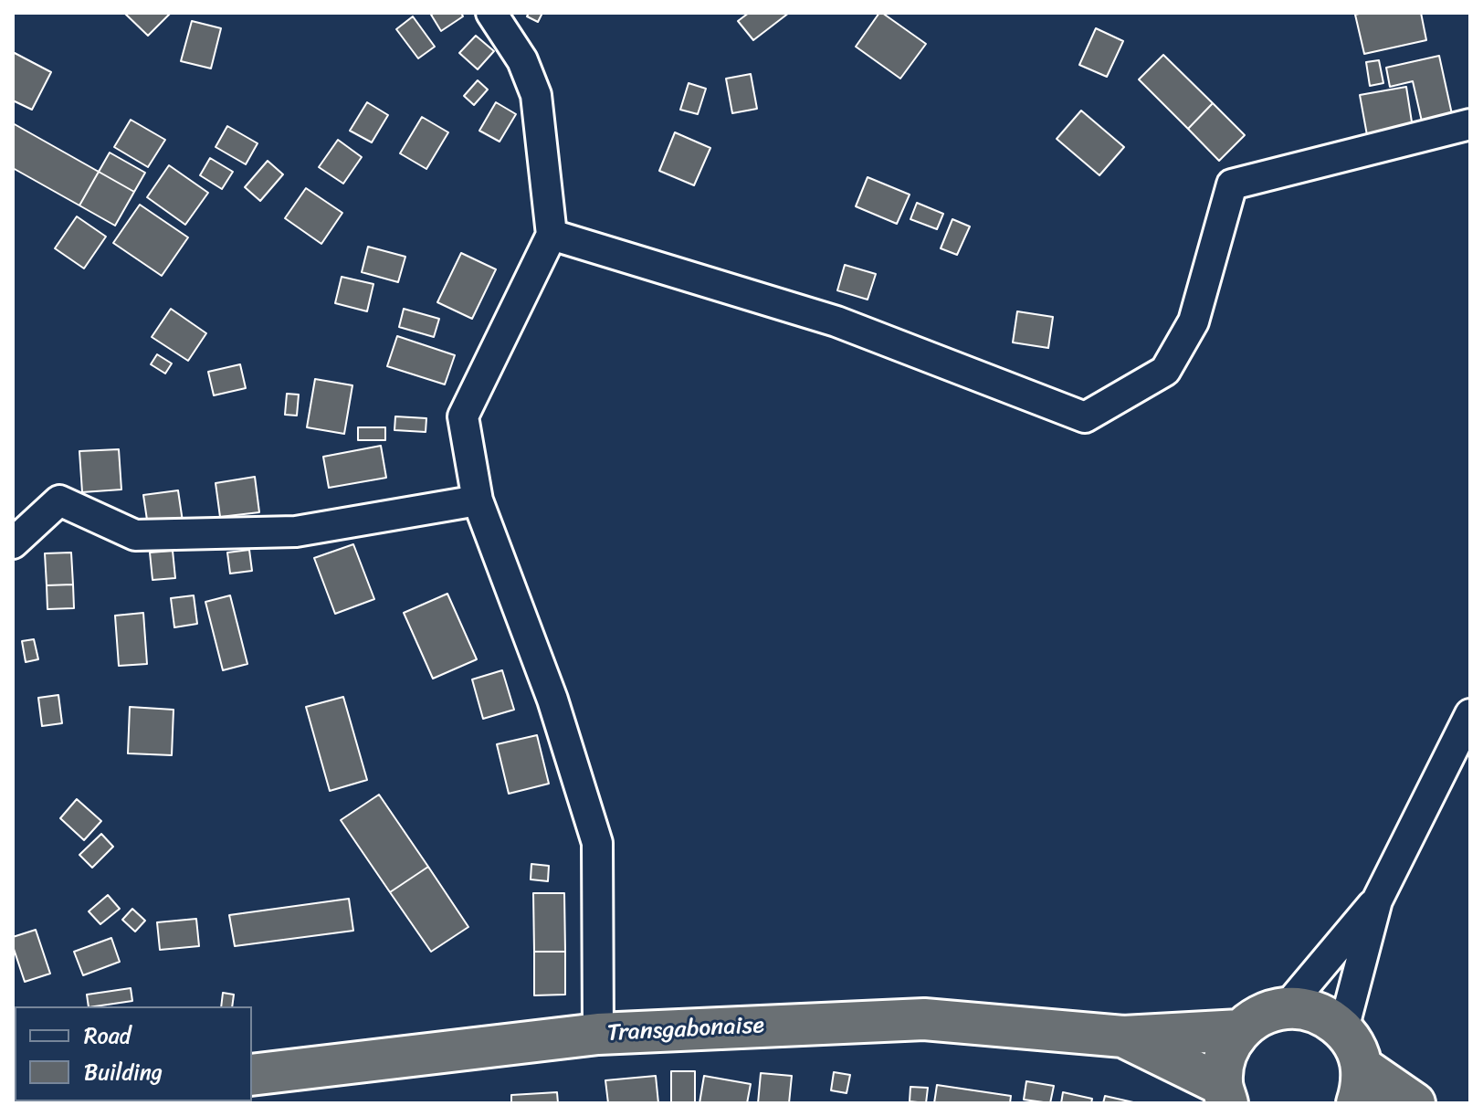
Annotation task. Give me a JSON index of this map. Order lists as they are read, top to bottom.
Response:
{
  "streets": {
    "highway": ["Transgabonaise"]
  },
  "legend": ["Road", "Building"]
}
